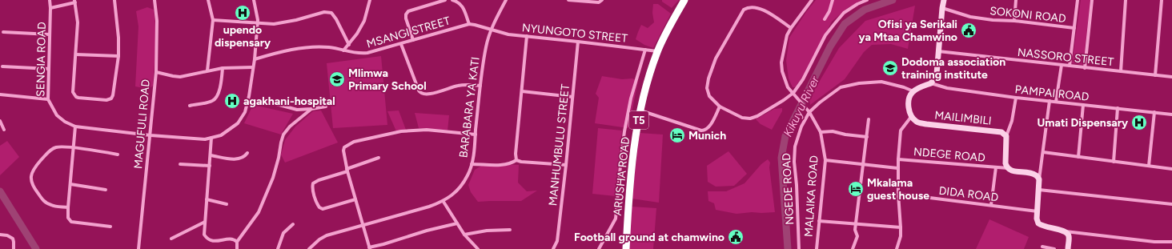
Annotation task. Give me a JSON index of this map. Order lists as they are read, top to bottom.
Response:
{
  "streets": {
    "highway": ["T5", "ARUSHA ROAD"],
    "street": [
      "SOKONI ROAD",
      "MSANGI STREET",
      "NYUNGOTO STREET",
      "NASSORO STREET",
      "SENGIA ROAD",
      "PAMPAI ROAD",
      "BARABARA YA KATI",
      "MAILIMBILI",
      "MAGUFULI ROAD",
      "MANHUMBULU STREET",
      "NDEGE ROAD",
      "NGEDE ROAD",
      "DIDA ROAD",
      "MALAIKA ROAD"
    ]
  },
  "crossings": [
    ["MSANGI STREET", "NYUNGOTO STREET"],
    ["MSANGI STREET", "BARABARA YA KATI"],
    ["NYUNGOTO STREET", "BARABARA YA KATI"],
    ["NYUNGOTO STREET", "MANHUMBULU STREET"],
    ["NYUNGOTO STREET", "ARUSHA ROAD"],
    ["SENGIA ROAD", "MAGUFULI ROAD"],
    ["NDEGE ROAD", "DIDA ROAD"],
    ["NGEDE ROAD", "MALAIKA ROAD"]
  ],
  "water": ["Kikuyu River"],
  "places": {
    "hospital": ["upendo dispensary", "agakhani-hospital", "Umati Dispensary"],
    "public building": ["Ofisi ya Serikali ya Mtaa Chamwino", "Football ground at chamwino"],
    "school or university": ["Dodoma association training institute", "Mlimwa Primary School"],
    "hotel": ["Munich", "Mkalama guest house"]
  }
}
